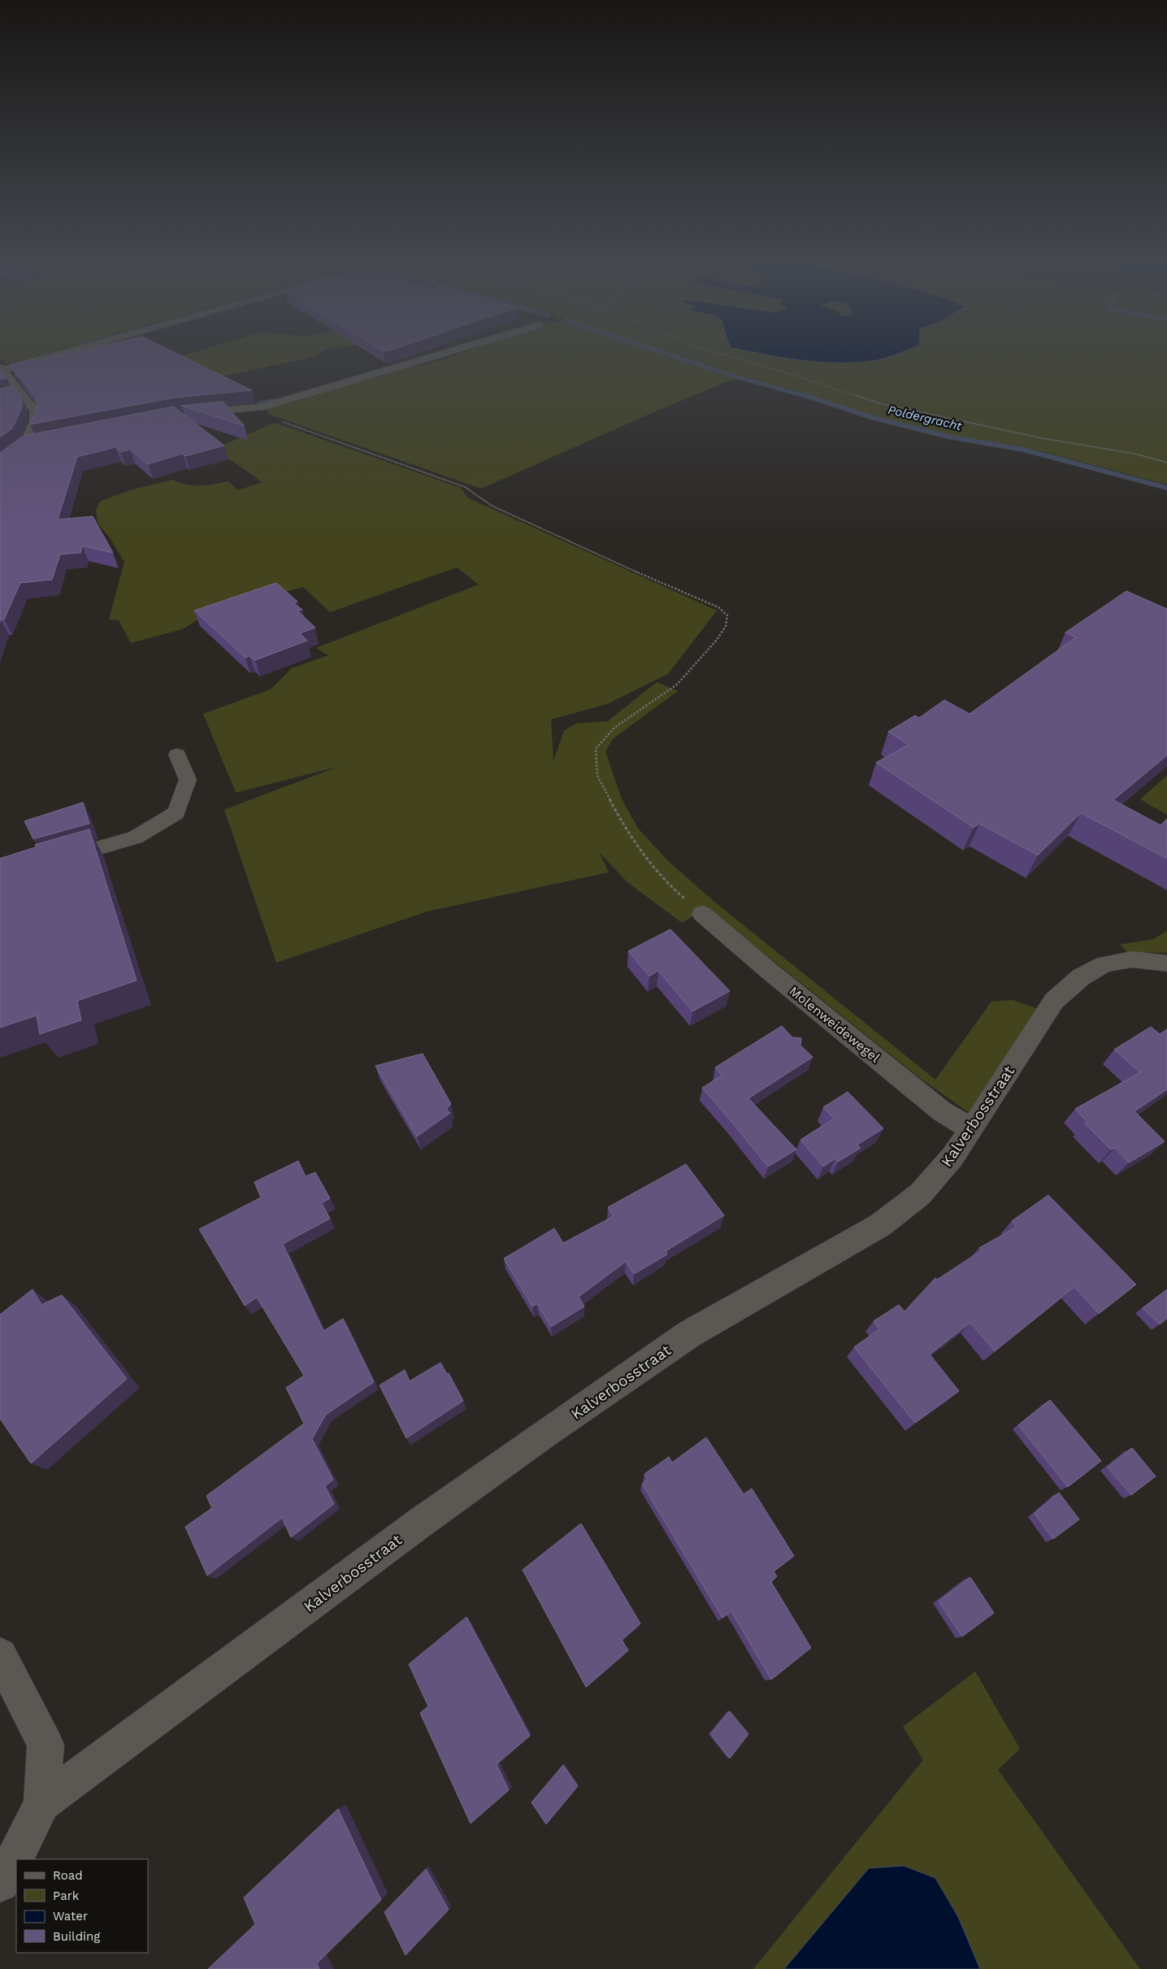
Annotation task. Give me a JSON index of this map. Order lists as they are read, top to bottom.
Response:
{
  "streets": {
    "street": ["Molenweidewegel", "Kalverbosstraat"]
  },
  "crossings": [
    ["Molenweidewegel", "Kalverbosstraat"]
  ],
  "water": ["Poldergracht"],
  "legend": [
    "Road",
    "Park",
    "Water",
    "Building"
  ]
}
